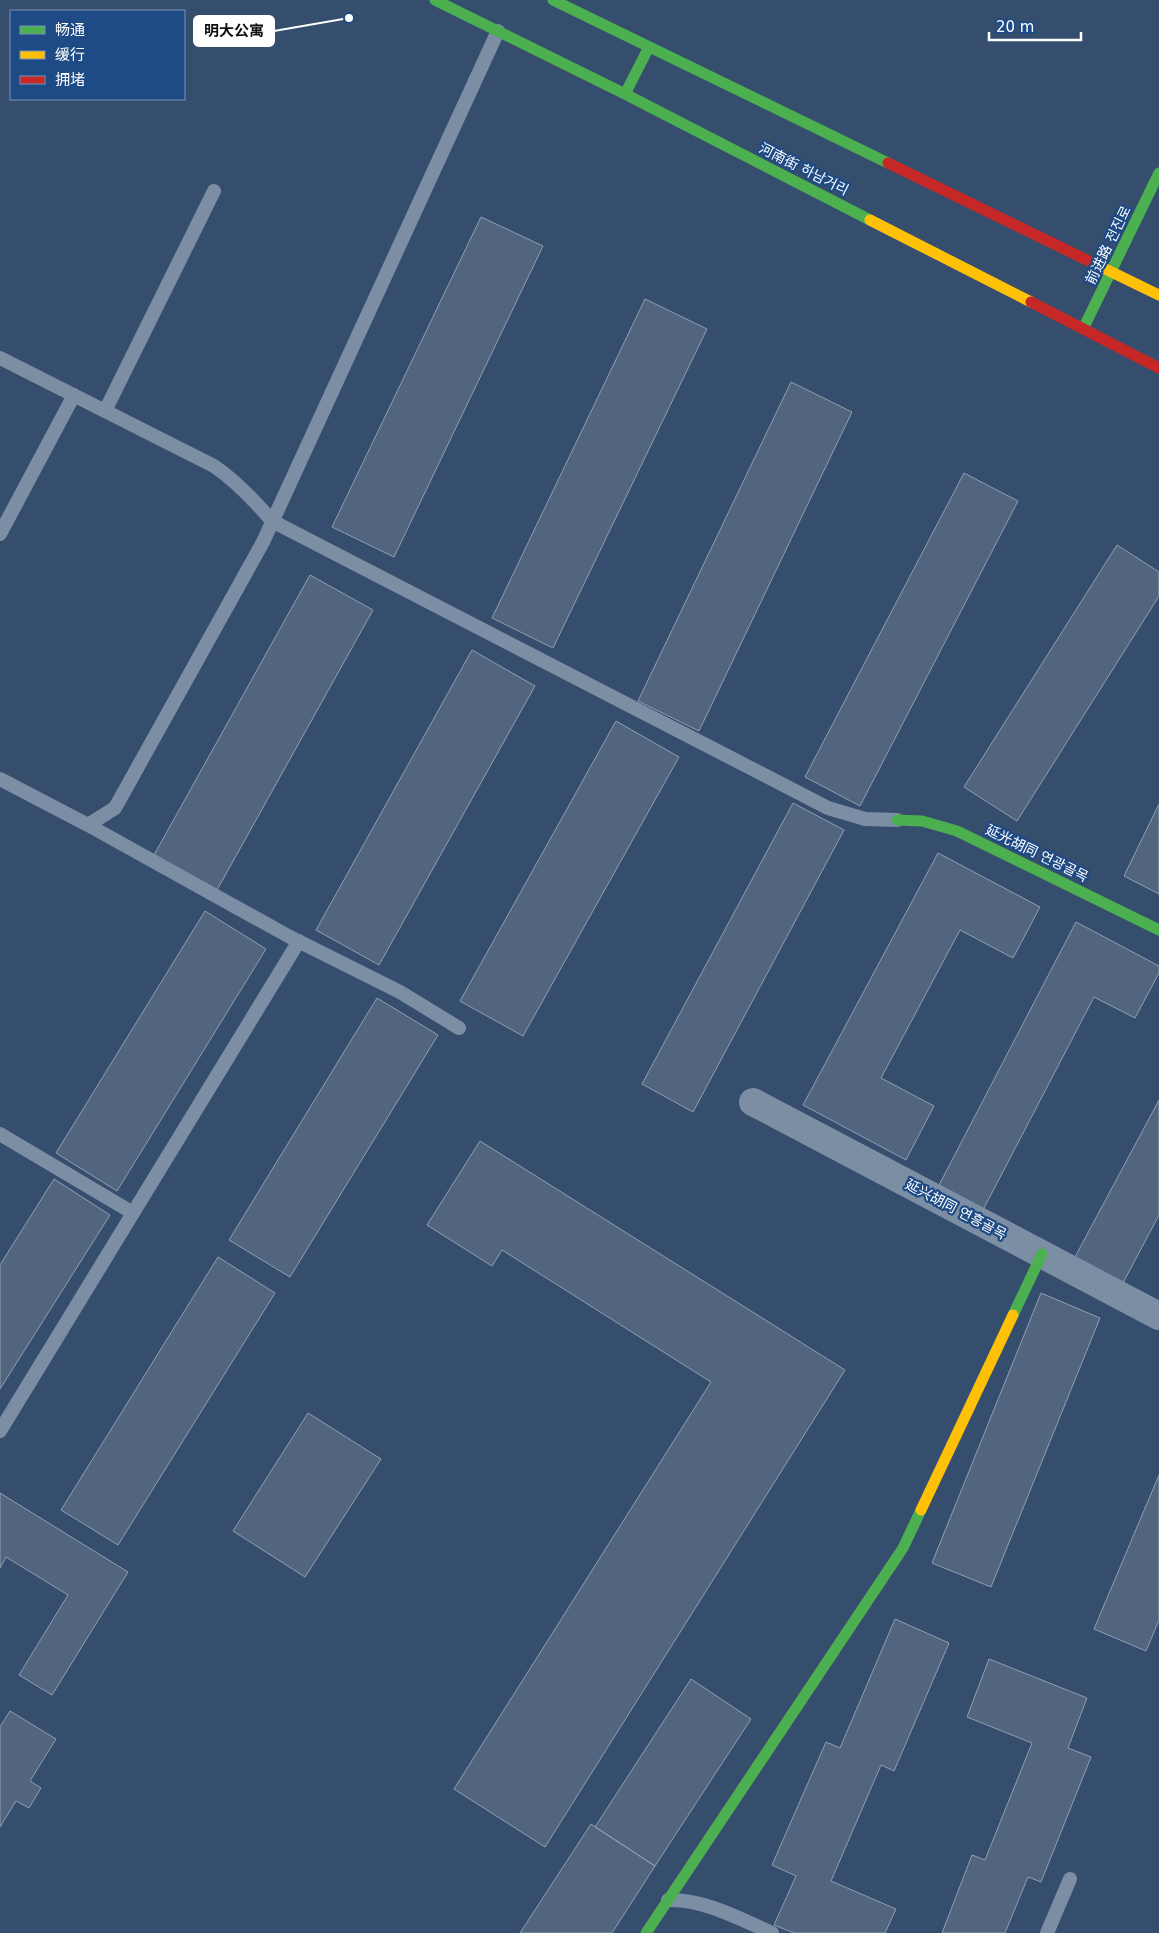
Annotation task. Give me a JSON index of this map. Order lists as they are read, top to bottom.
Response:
{
  "streets": {
    "main road": ["河南街 하남거리", "前进路 전진로", "延光胡同 연광골목"],
    "street": ["延兴胡同 연흥골목"]
  },
  "crossings": [
    ["河南街 하남거리", "前进路 전진로"]
  ],
  "places": ["明大公寓"],
  "legend": ["畅通", "缓行", "拥堵"],
  "scale_bar": "20 m"
}
